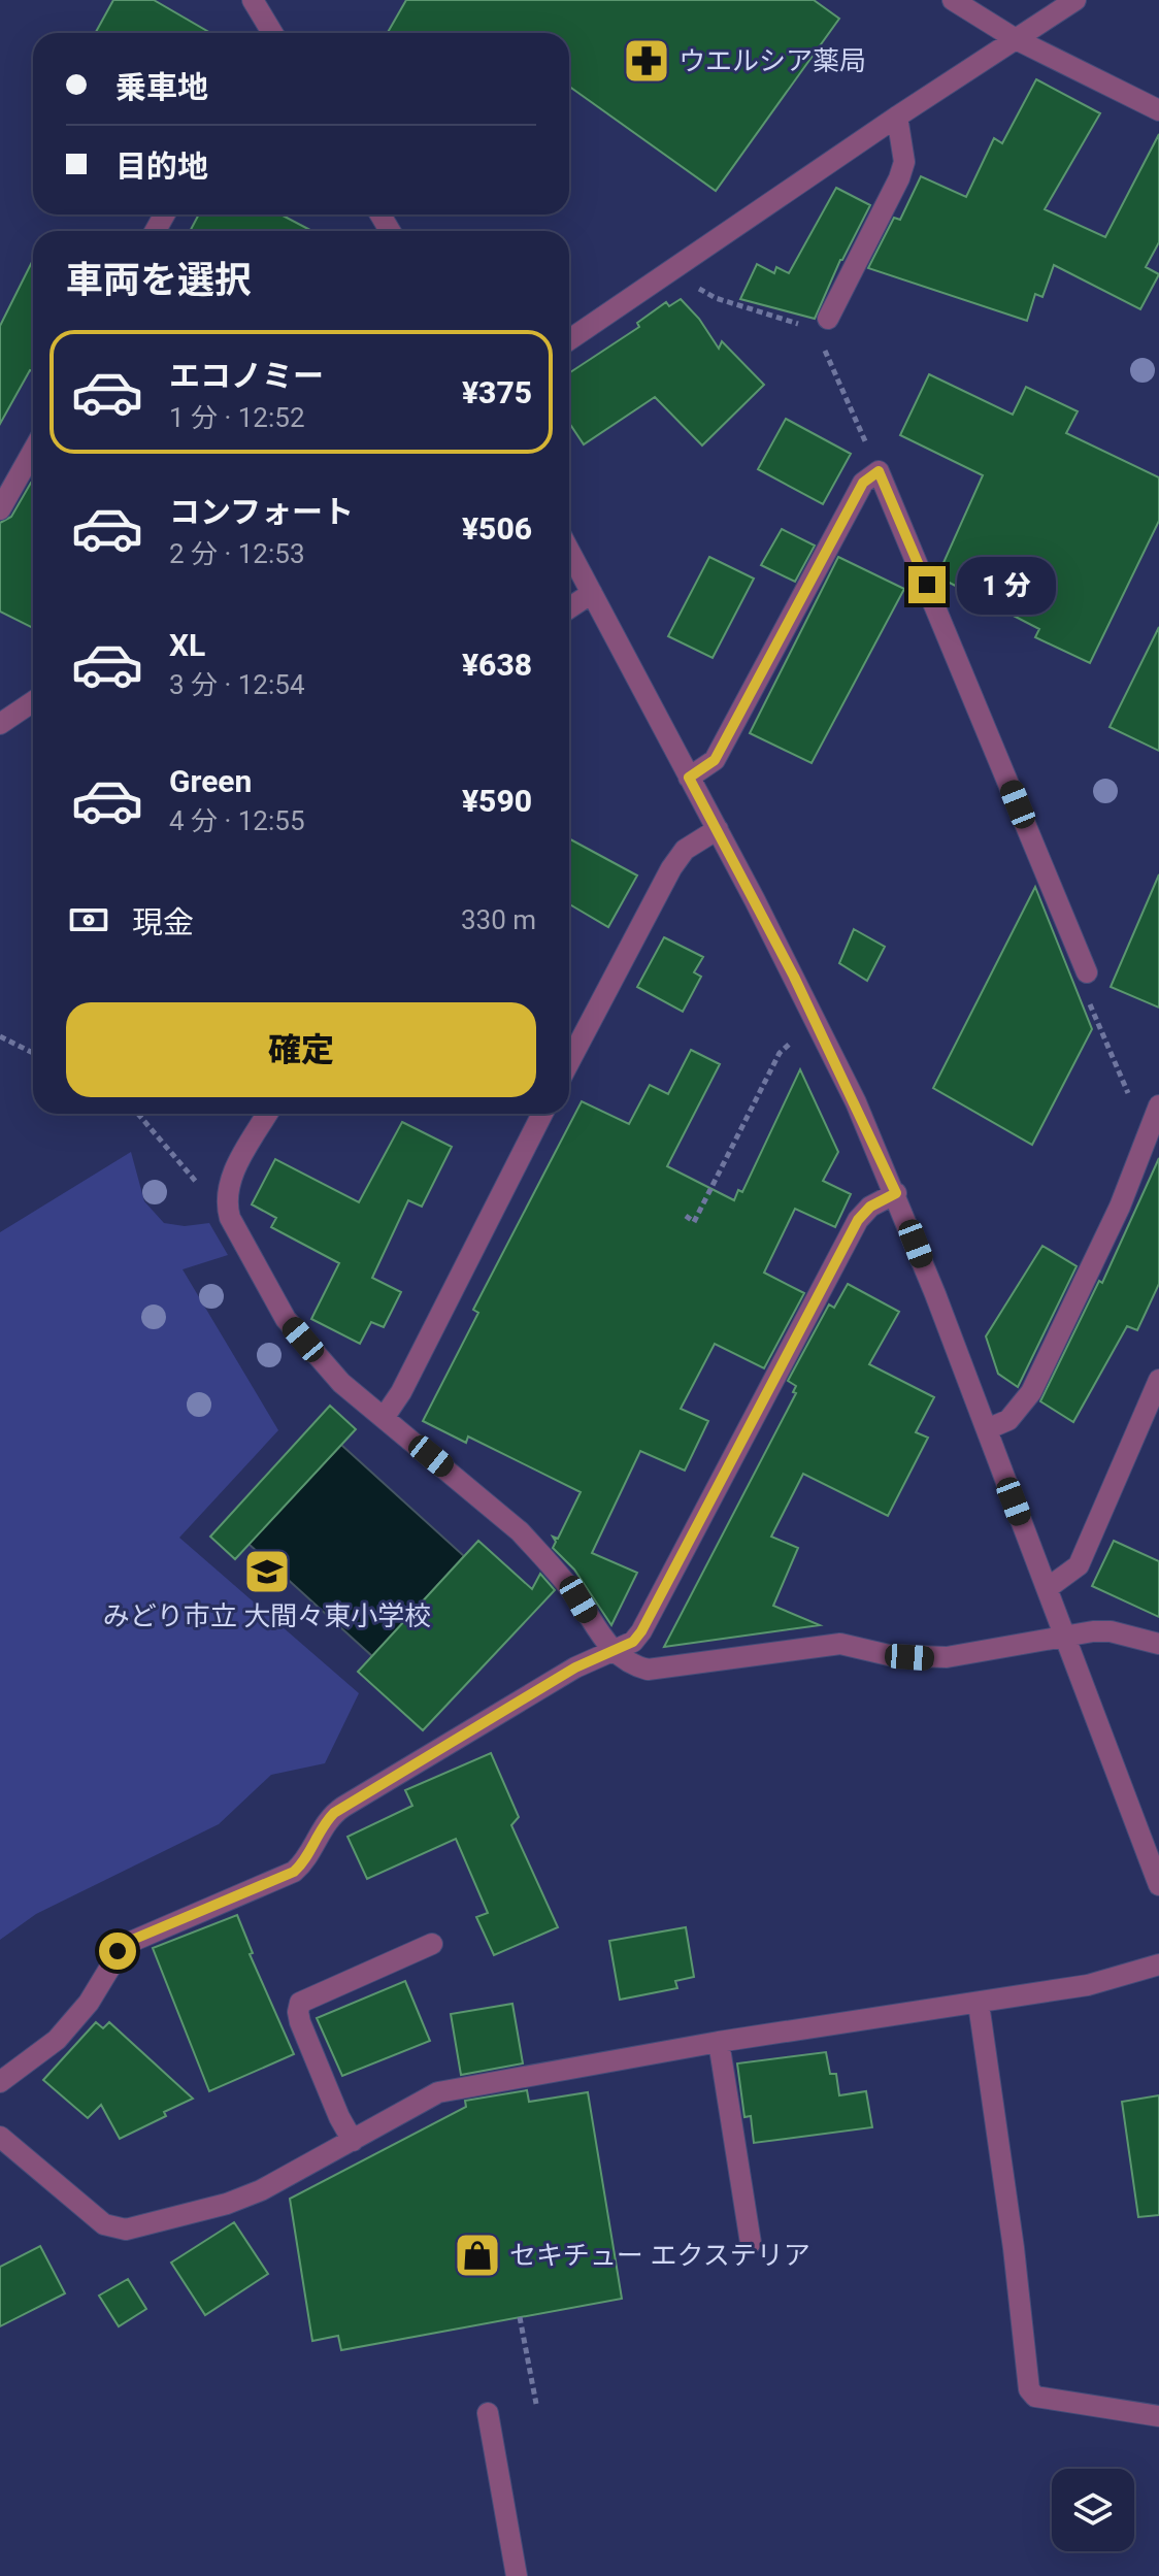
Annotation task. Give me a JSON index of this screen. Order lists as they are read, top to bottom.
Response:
{
  "places": {
    "pharmacy": ["ウエルシア薬局"],
    "school or university": ["みどり市立 大間々東小学校"],
    "shop": ["セキチュー エクステリア"]
  },
  "page": {
    "banner": ["乗車地", "目的地"],
    "heading": "車両を選択",
    "list": [
      {
        "name": "エコノミー",
        "note": "1 分 · 12:52",
        "value": "¥375"
      },
      {
        "name": "コンフォート",
        "note": "2 分 · 12:53",
        "value": "¥506"
      },
      {
        "name": "XL",
        "note": "3 分 · 12:54",
        "value": "¥638"
      },
      {
        "name": "Green",
        "note": "4 分 · 12:55",
        "value": "¥590"
      }
    ],
    "bubble": "1 分",
    "pay": ["現金", "330 m"],
    "buttons": "確定"
  }
}
